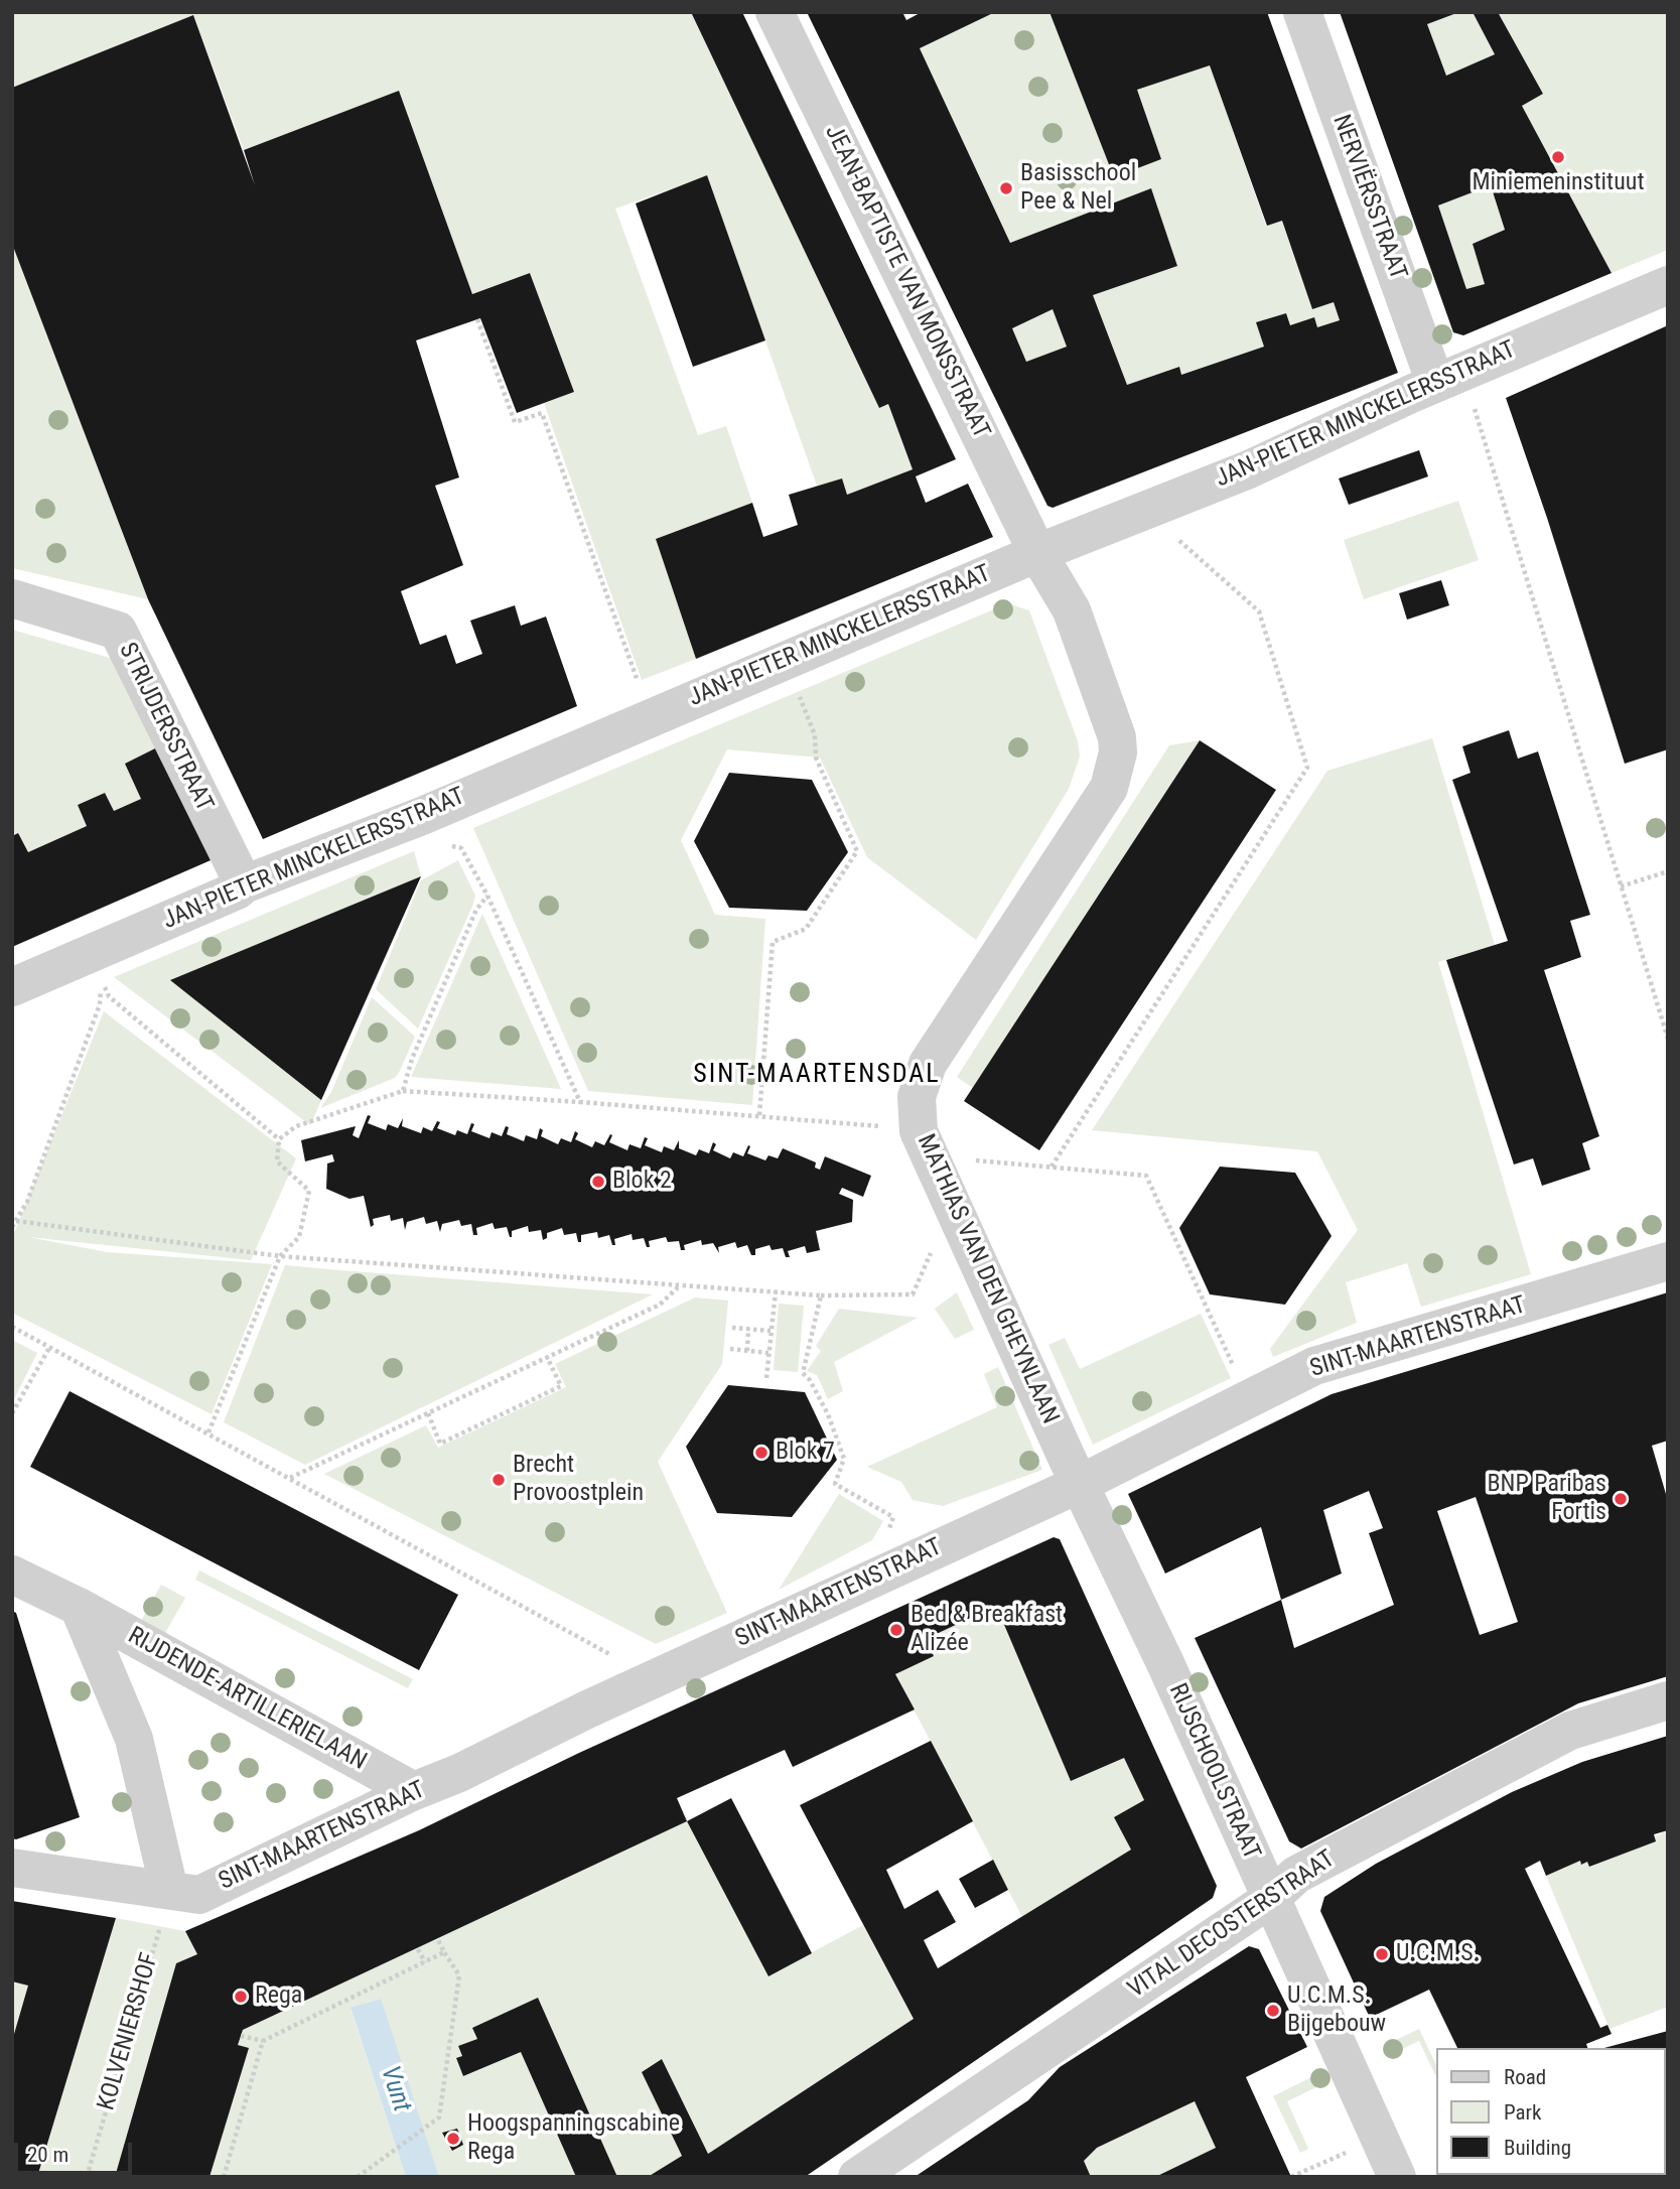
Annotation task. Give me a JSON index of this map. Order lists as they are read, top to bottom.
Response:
{
  "streets": {
    "street": [
      "NERVIËRSSTRAAT",
      "JEAN-BAPTISTE VAN MONSSTRAAT",
      "JAN-PIETER MINCKELERSSTRAAT",
      "STRIJDERSSTRAAT",
      "MATHIAS VAN DEN GHEYNLAAN",
      "SINT-MAARTENSTRAAT",
      "RIJDENDE-ARTILLERIELAAN",
      "RIJSCHOOLSTRAAT",
      "VITAL DECOSTERSTRAAT"
    ],
    "path": ["KOLVENIERSHOF"]
  },
  "crossings": [
    ["NERVIËRSSTRAAT", "JAN-PIETER MINCKELERSSTRAAT"],
    ["JEAN-BAPTISTE VAN MONSSTRAAT", "JAN-PIETER MINCKELERSSTRAAT"],
    ["JEAN-BAPTISTE VAN MONSSTRAAT", "MATHIAS VAN DEN GHEYNLAAN"],
    ["JAN-PIETER MINCKELERSSTRAAT", "STRIJDERSSTRAAT"],
    ["JAN-PIETER MINCKELERSSTRAAT", "MATHIAS VAN DEN GHEYNLAAN"],
    ["MATHIAS VAN DEN GHEYNLAAN", "SINT-MAARTENSTRAAT"],
    ["MATHIAS VAN DEN GHEYNLAAN", "RIJSCHOOLSTRAAT"],
    ["SINT-MAARTENSTRAAT", "RIJDENDE-ARTILLERIELAAN"],
    ["SINT-MAARTENSTRAAT", "RIJSCHOOLSTRAAT"],
    ["RIJSCHOOLSTRAAT", "VITAL DECOSTERSTRAAT"]
  ],
  "districts": ["SINT-MAARTENSDAL"],
  "water": ["Vunt"],
  "places": [
    "Miniemeninstituut",
    "Basisschool Pee & Nel",
    "Blok 2",
    "Blok 7",
    "Brecht Provoostplein",
    "BNP Paribas Fortis",
    "Bed & Breakfast Alizée",
    "U.C.M.S.",
    "Rega",
    "U.C.M.S. Bijgebouw",
    "Hoogspanningscabine Rega"
  ],
  "legend": ["Road", "Park", "Building"],
  "scale_bar": "20 m"
}
